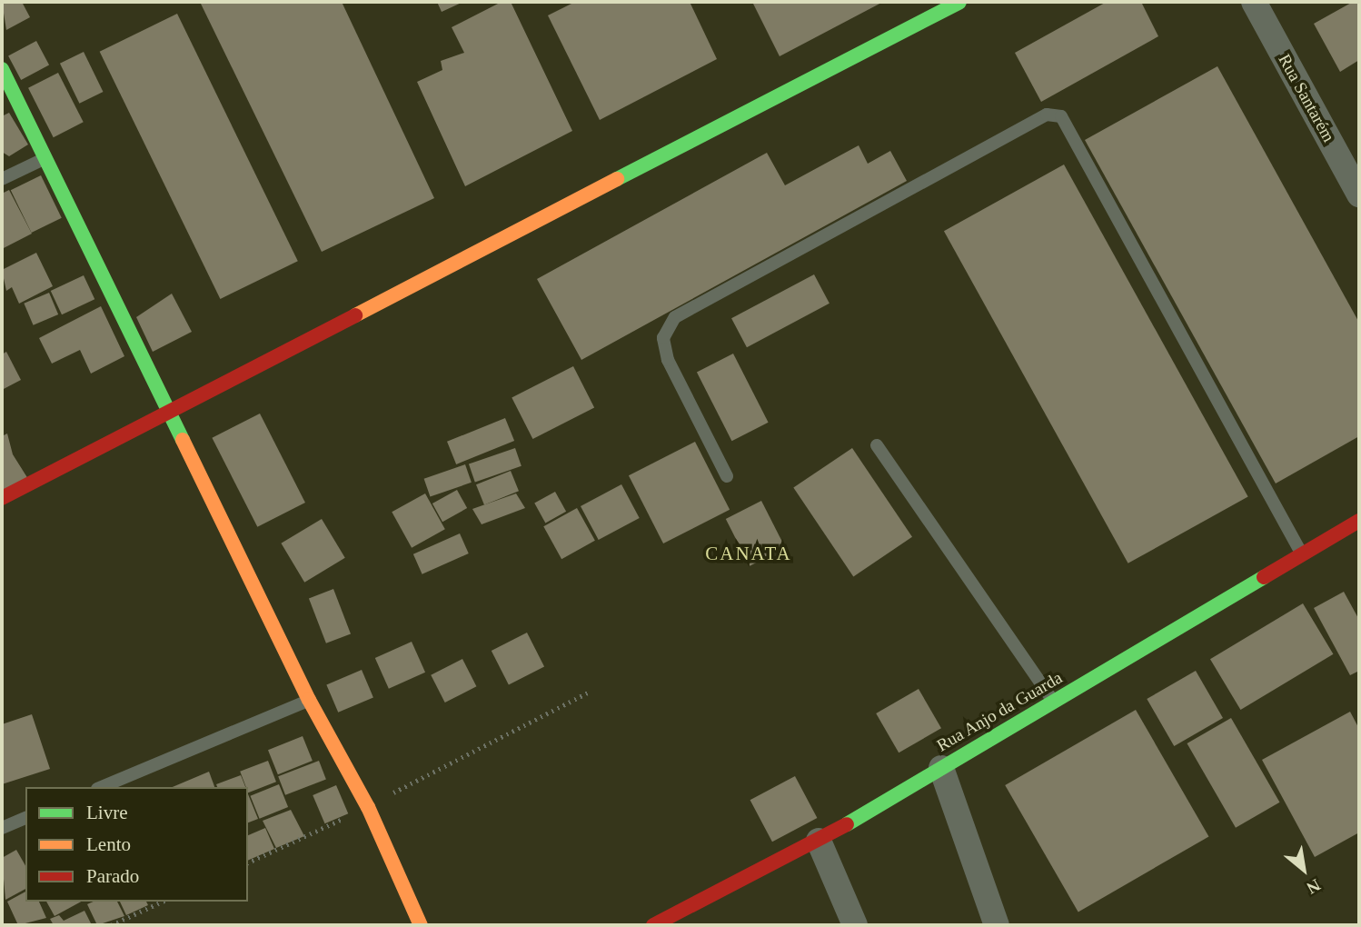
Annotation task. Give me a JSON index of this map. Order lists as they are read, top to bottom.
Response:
{
  "streets": {
    "street": ["Rua Santarém", "Rua Anjo da Guarda"]
  },
  "districts": ["CANATA"],
  "legend": ["Livre", "Lento", "Parado"],
  "north": "bottom right"
}
